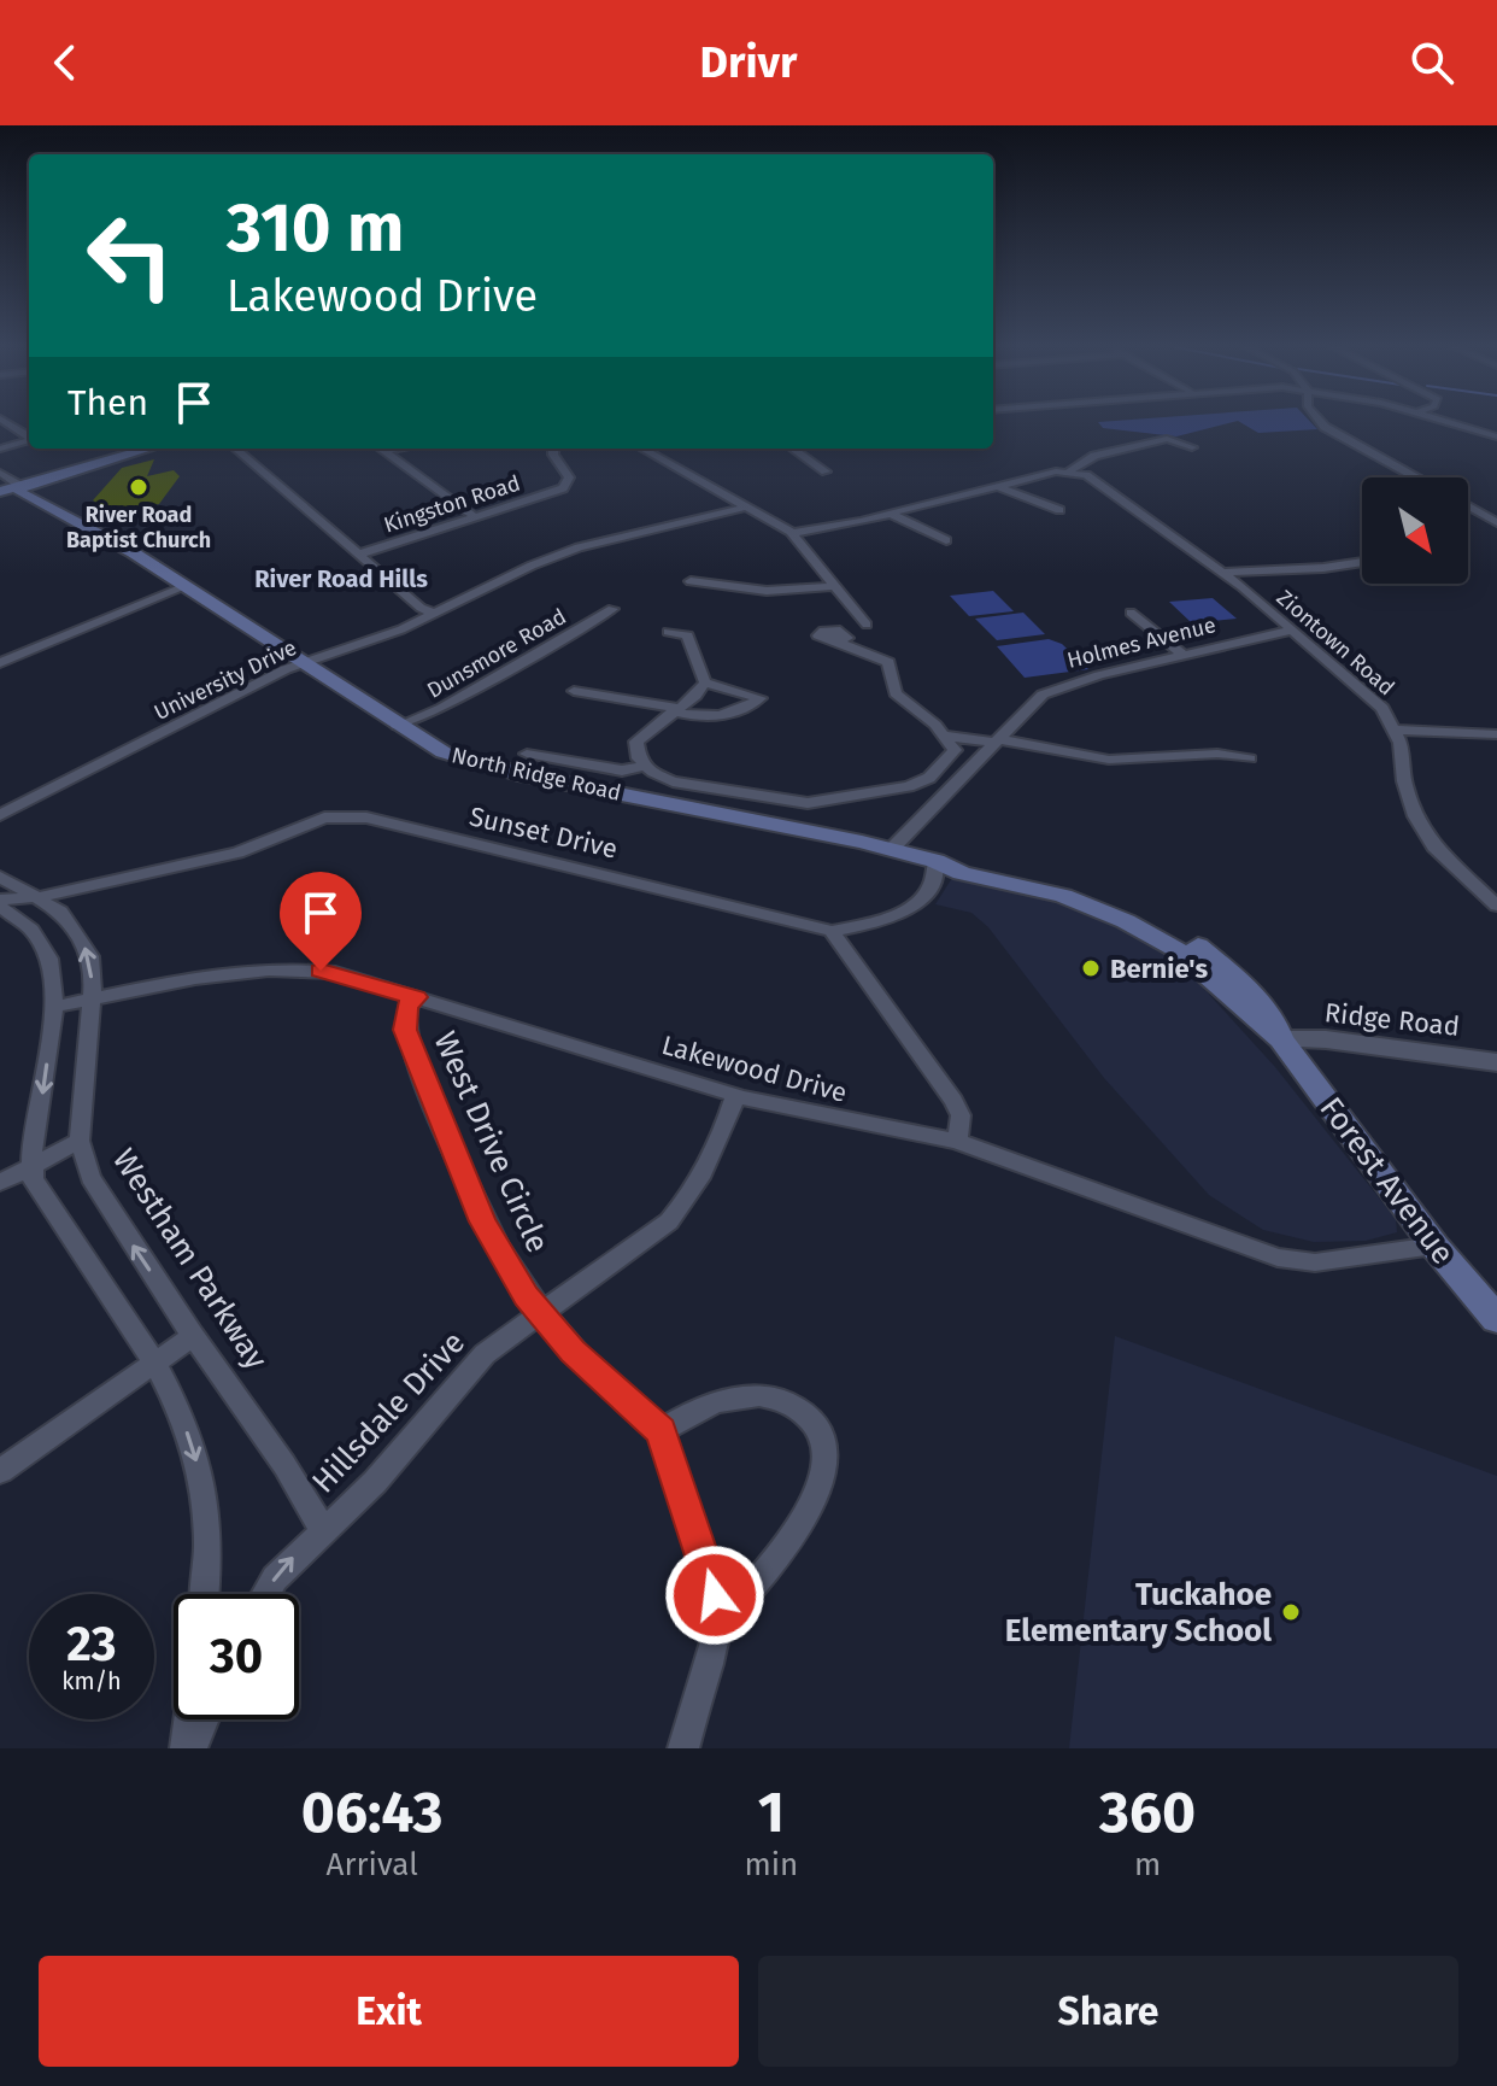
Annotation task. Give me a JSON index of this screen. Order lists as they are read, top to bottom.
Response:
{
  "streets": {
    "main road": ["North Ridge Road", "Forest Avenue"],
    "street": [
      "Kingston Road",
      "Holmes Avenue",
      "Ziontown Road",
      "Dunsmore Road",
      "University Drive",
      "Sunset Drive",
      "Ridge Road",
      "Lakewood Drive",
      "West Drive Circle",
      "Westham Parkway",
      "Hillsdale Drive"
    ]
  },
  "crossings": [
    ["Holmes Avenue", "Ziontown Road"],
    ["Holmes Avenue", "North Ridge Road"],
    ["Dunsmore Road", "North Ridge Road"],
    ["University Drive", "North Ridge Road"],
    ["North Ridge Road", "Ridge Road"],
    ["North Ridge Road", "Forest Avenue"],
    ["Sunset Drive", "Westham Parkway"],
    ["Ridge Road", "Forest Avenue"],
    ["Lakewood Drive", "West Drive Circle"],
    ["Lakewood Drive", "Forest Avenue"],
    ["Lakewood Drive", "Westham Parkway"],
    ["Lakewood Drive", "Hillsdale Drive"],
    ["West Drive Circle", "Hillsdale Drive"],
    ["Westham Parkway", "Hillsdale Drive"]
  ],
  "districts": ["River Road Hills"],
  "places": ["River Road Baptist Church", "Bernie's", "Tuckahoe Elementary School"],
  "north": "bottom right",
  "page": {
    "header": "Drivr",
    "turn": ["310 m", "Lakewood Drive"],
    "then": "Then",
    "speed": "23 km/h",
    "limit": "30",
    "eta": [
      "06:43",
      "Arrival",
      "1",
      "min",
      "360",
      "m"
    ],
    "buttons": ["Exit", "Share"]
  }
}
